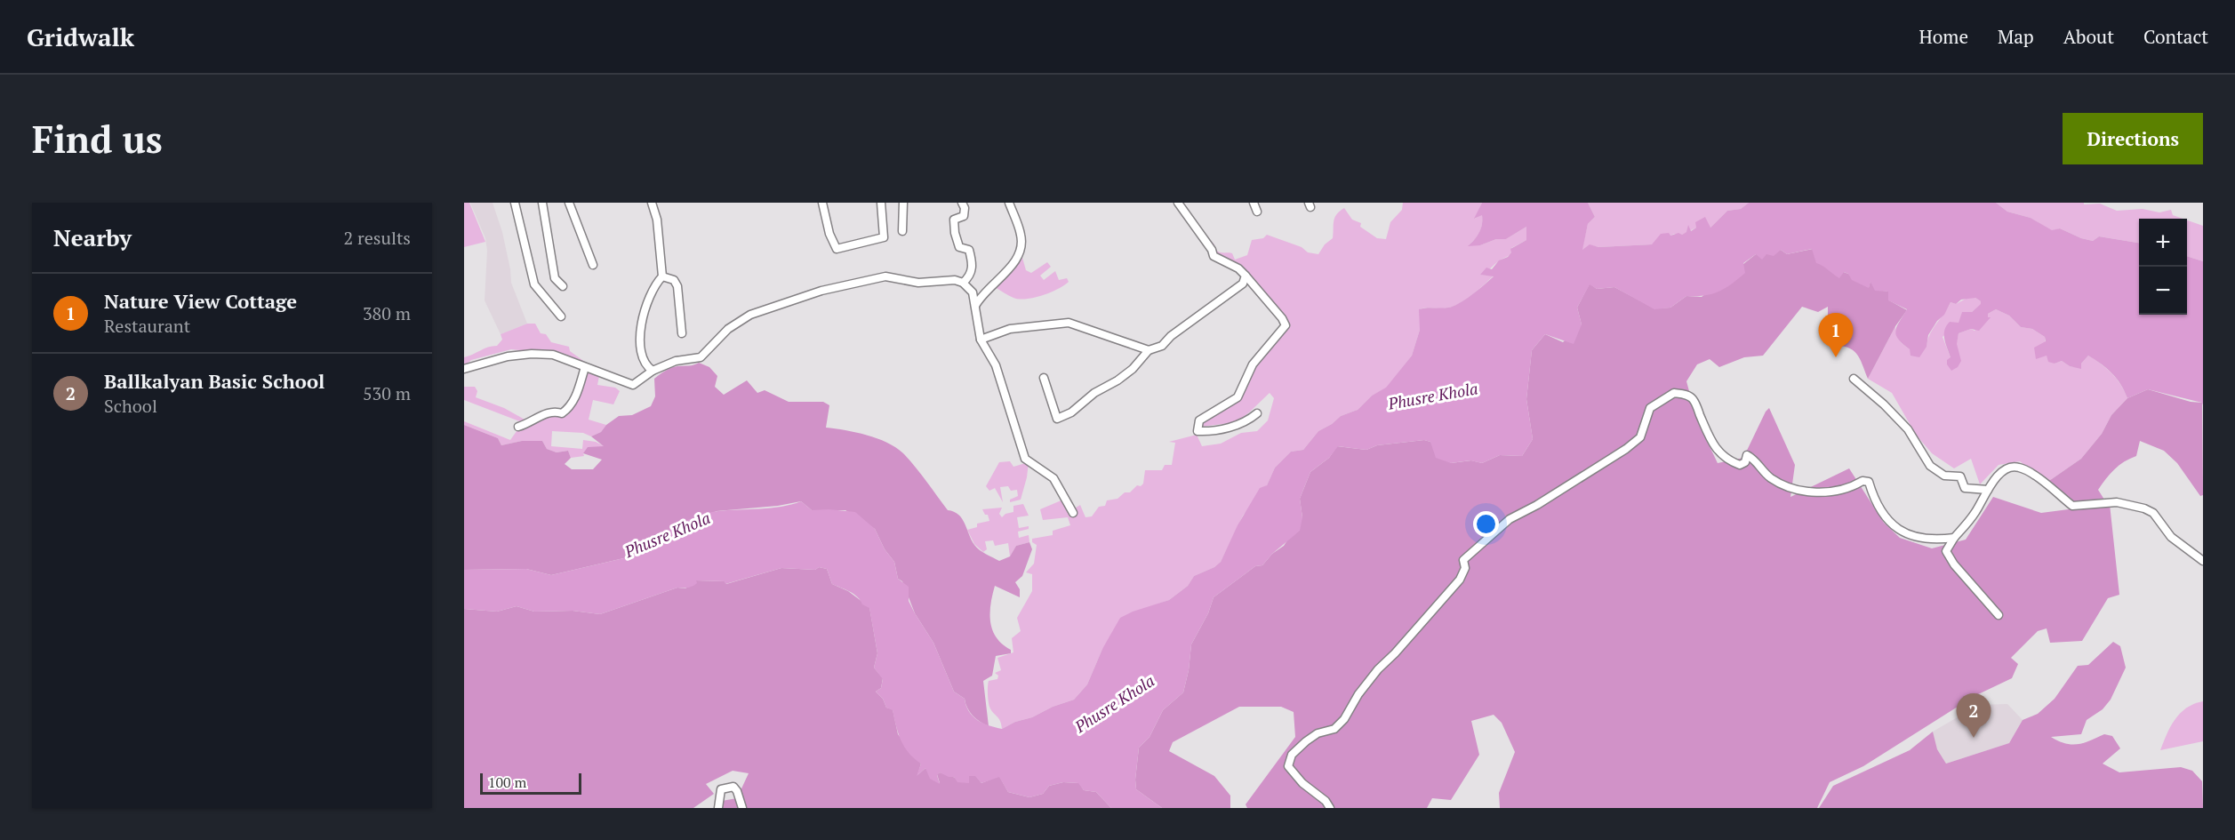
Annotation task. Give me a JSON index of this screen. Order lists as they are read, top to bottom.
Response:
{
  "water": ["Phusre Khola"],
  "scale_bar": "100 m",
  "page": {
    "header": "Gridwalk",
    "nav": [
      "Home",
      "Map",
      "About",
      "Contact"
    ],
    "buttons": "Directions",
    "title": "Find us",
    "heading": ["Nearby", "2 results"],
    "map_buttons": ["+", "−"],
    "list": [
      {
        "mark": "1",
        "name": "Nature View Cottage",
        "note": "Restaurant",
        "value": "380 m"
      },
      {
        "mark": "2",
        "name": "Ballkalyan Basic School",
        "note": "School",
        "value": "530 m"
      }
    ],
    "pins": ["1", "2"],
    "scale": "100 m"
  }
}
